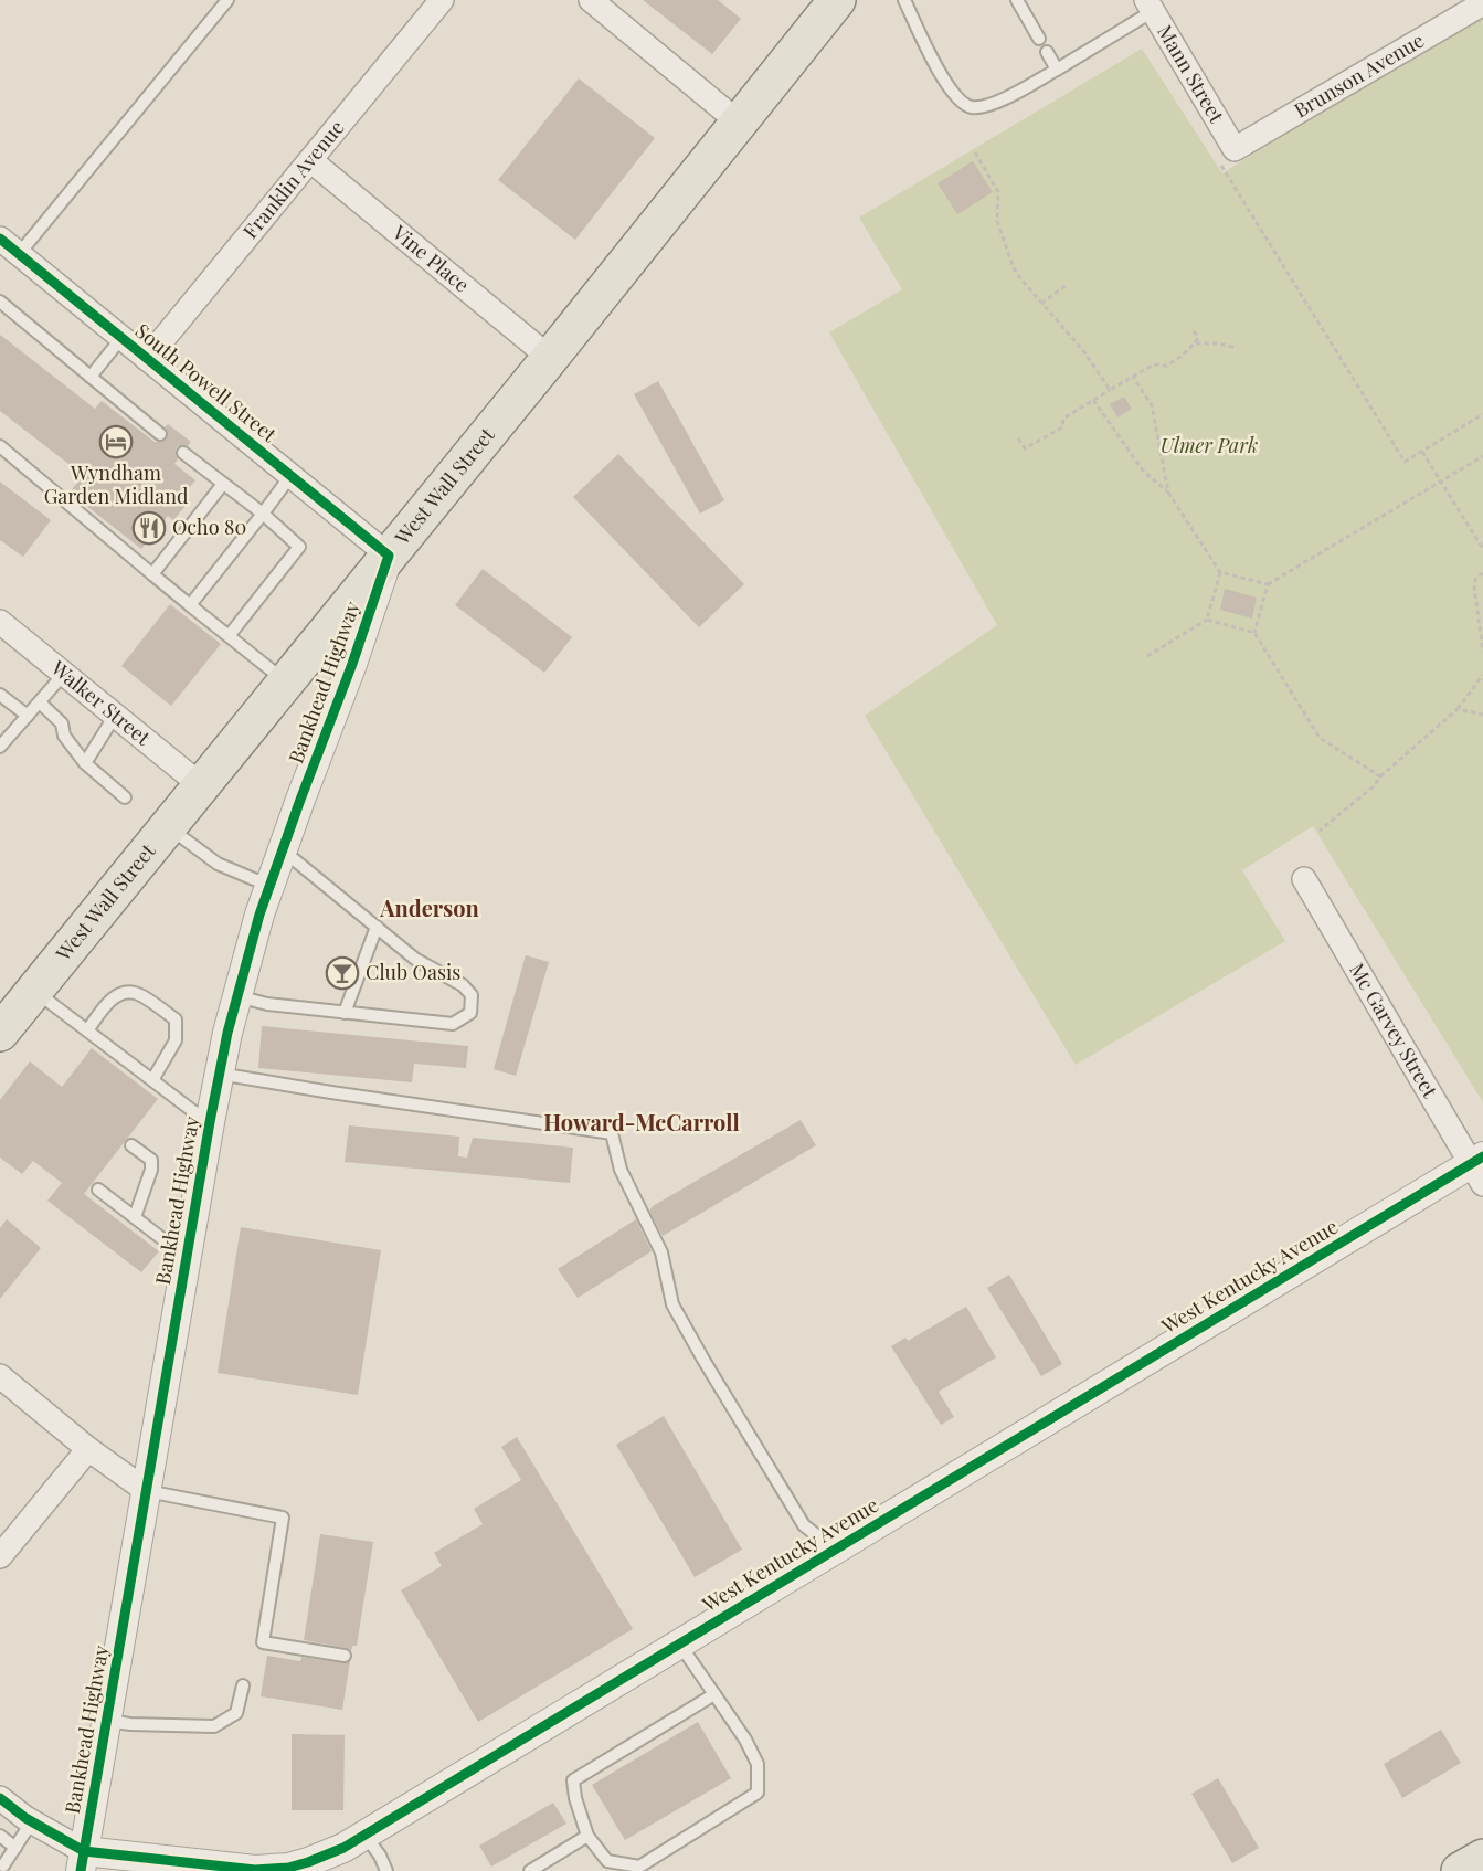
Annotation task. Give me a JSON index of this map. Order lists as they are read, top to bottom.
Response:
{
  "streets": {
    "main road": ["West Wall Street"],
    "street": [
      "Mann Street",
      "Brunson Avenue",
      "Franklin Avenue",
      "Vine Place",
      "South Powell Street",
      "Bankhead Highway",
      "Walker Street",
      "Mc Garvey Street",
      "West Kentucky Avenue"
    ]
  },
  "crossings": [
    ["Mann Street", "Brunson Avenue"],
    ["Franklin Avenue", "Vine Place"],
    ["Franklin Avenue", "South Powell Street"],
    ["Vine Place", "West Wall Street"],
    ["South Powell Street", "West Wall Street"],
    ["South Powell Street", "Bankhead Highway"],
    ["West Wall Street", "Bankhead Highway"],
    ["West Wall Street", "Walker Street"],
    ["Bankhead Highway", "West Kentucky Avenue"],
    ["Mc Garvey Street", "West Kentucky Avenue"]
  ],
  "districts": ["Anderson", "Howard-McCarroll"],
  "parks": ["Ulmer Park"],
  "places": {
    "hotel": ["Wyndham Garden Midland"],
    "restaurant": ["Ocho 80"],
    "bar": ["Club Oasis"]
  }
}
